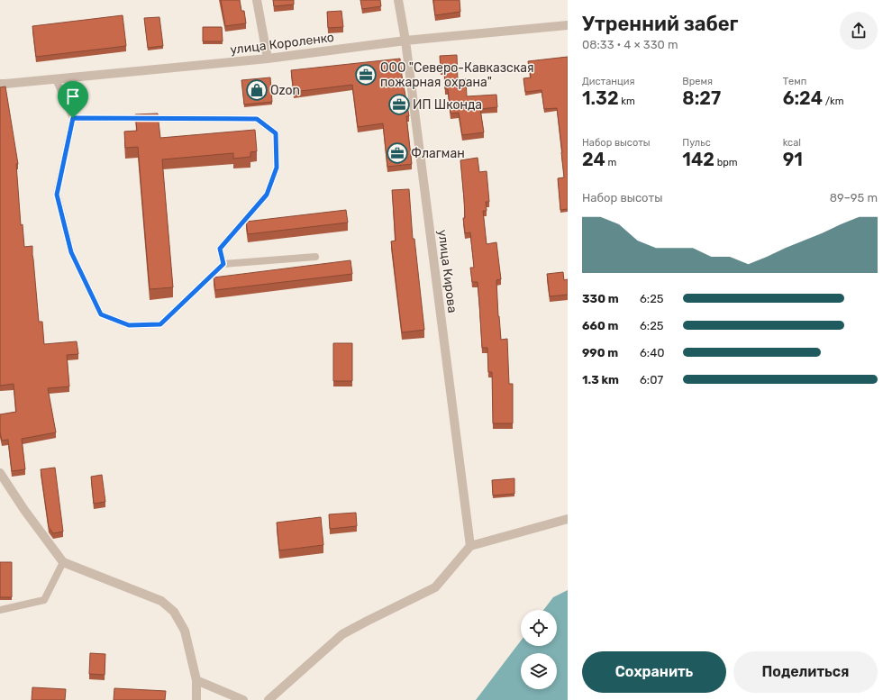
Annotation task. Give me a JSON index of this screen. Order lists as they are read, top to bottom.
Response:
{
  "streets": {
    "street": ["улица Короленко", "улица Кирова"]
  },
  "crossings": [
    ["улица Короленко", "улица Кирова"]
  ],
  "places": {
    "office": ["ООО \"Северо-Кавказская пожарная охрана\"", "ИП Шконда", "Флагман"],
    "shop": ["Ozon"]
  },
  "page": {
    "heading": ["Утренний забег", "08:33 · 4 × 330 m"],
    "stats": [
      ["Дистанция", "1.32 km"],
      ["Время", "8:27"],
      ["Темп", "6:24 /km"],
      ["Набор высоты", "24 m"],
      ["Пульс", "142 bpm"],
      ["kcal", "91"]
    ],
    "chart": ["Набор высоты", "89–95 m"],
    "list": [
      {
        "name": "330 m",
        "note": "6:25"
      },
      {
        "name": "660 m",
        "note": "6:25"
      },
      {
        "name": "990 m",
        "note": "6:40"
      },
      {
        "name": "1.3 km",
        "note": "6:07"
      }
    ],
    "buttons": ["Сохранить", "Поделиться"]
  }
}
